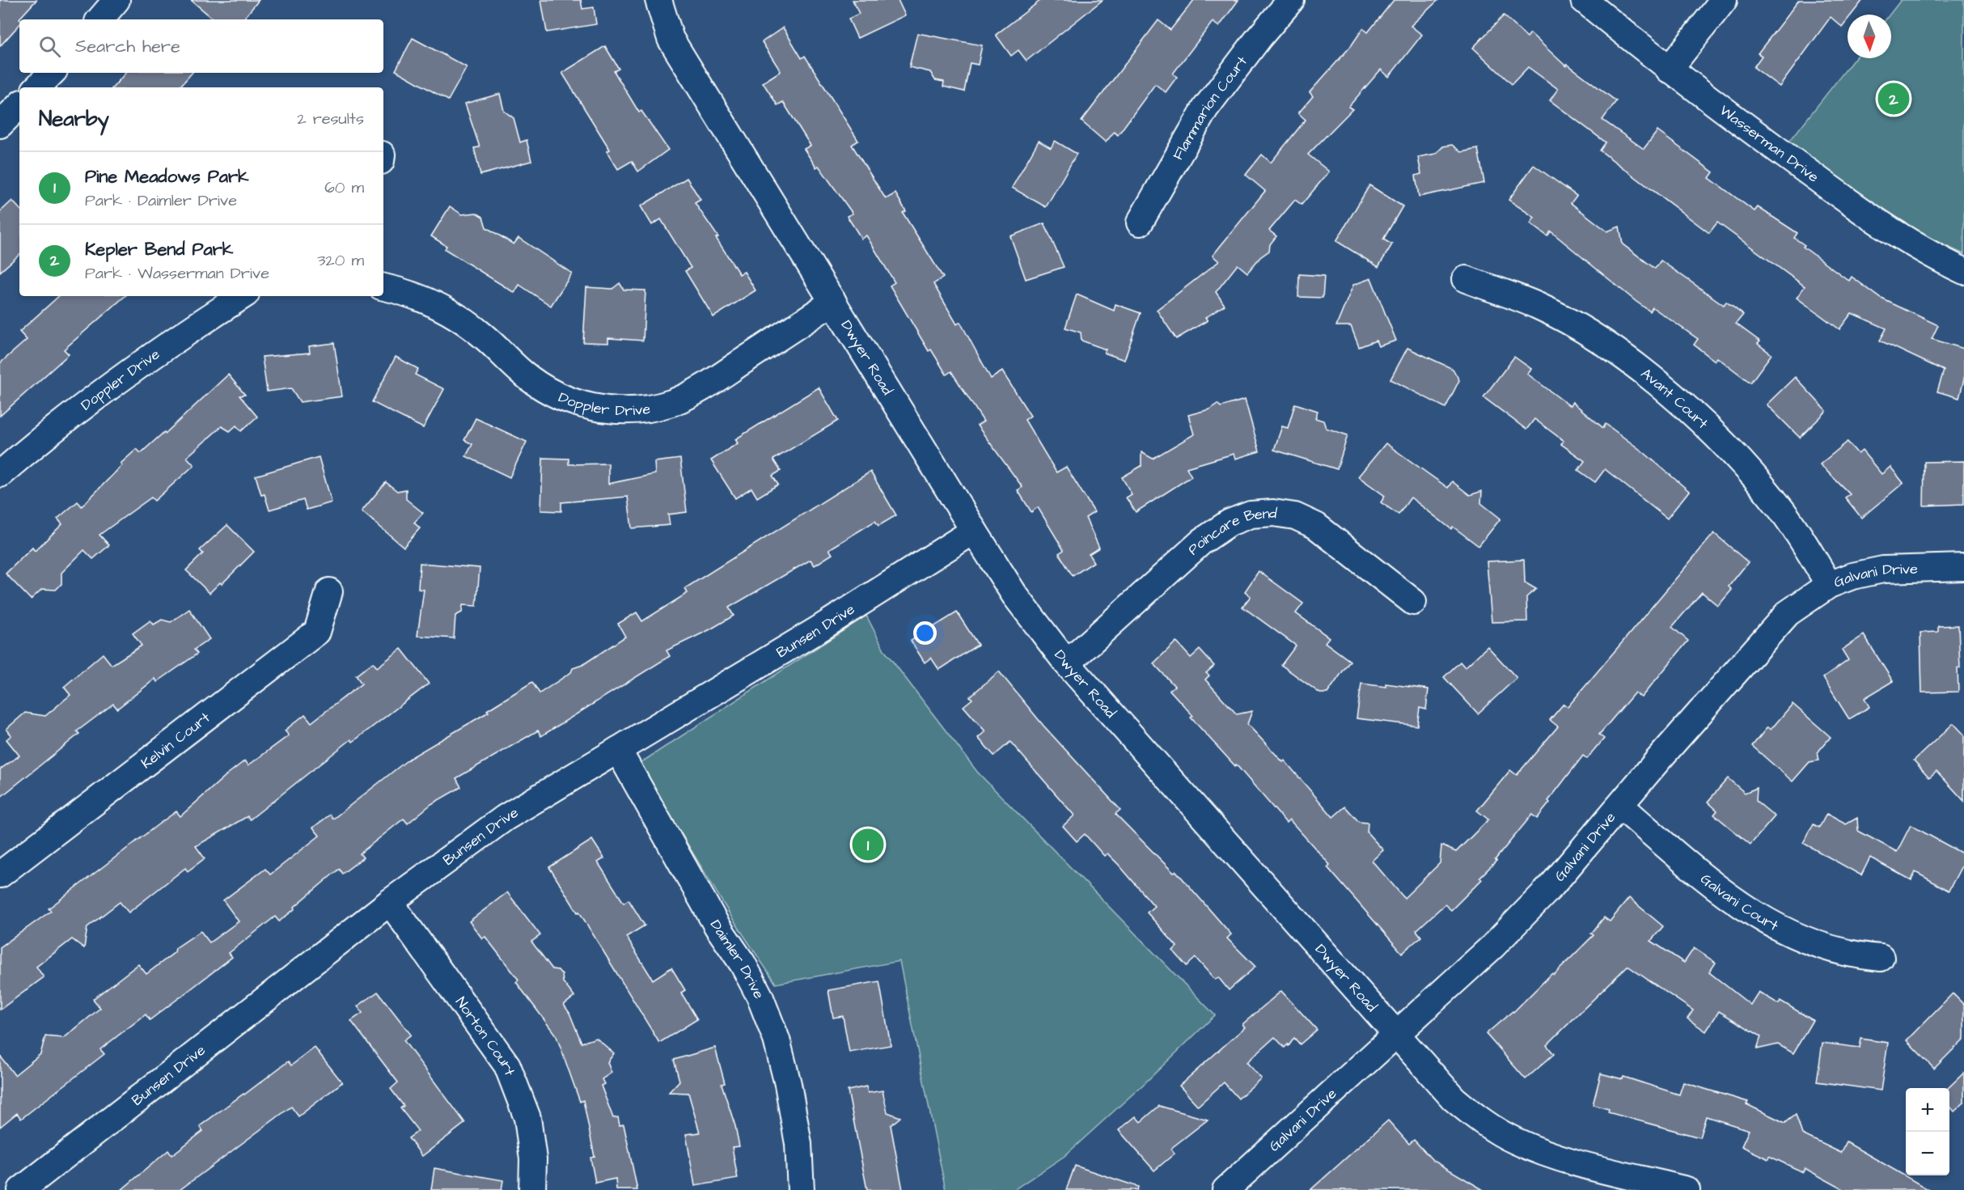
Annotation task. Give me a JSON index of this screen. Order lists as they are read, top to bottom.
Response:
{
  "streets": {
    "street": [
      "Flammarion Court",
      "Wasserman Drive",
      "Dwyer Road",
      "Doppler Drive",
      "Avant Court",
      "Poincare Bend",
      "Galvani Drive",
      "Bunsen Drive",
      "Kelvin Court",
      "Galvani Court",
      "Daimler Drive",
      "Norton Court"
    ]
  },
  "crossings": [
    ["Dwyer Road", "Doppler Drive"],
    ["Dwyer Road", "Poincare Bend"],
    ["Dwyer Road", "Galvani Drive"],
    ["Dwyer Road", "Bunsen Drive"],
    ["Avant Court", "Galvani Drive"],
    ["Galvani Drive", "Galvani Court"],
    ["Bunsen Drive", "Daimler Drive"],
    ["Bunsen Drive", "Norton Court"]
  ],
  "north": "bottom",
  "page": {
    "search": "Search here",
    "pins": ["2", "1"],
    "heading": ["Nearby", "2 results"],
    "list": [
      {
        "mark": "1",
        "name": "Pine Meadows Park",
        "note": "Park · Daimler Drive",
        "value": "60 m"
      },
      {
        "mark": "2",
        "name": "Kepler Bend Park",
        "note": "Park · Wasserman Drive",
        "value": "320 m"
      }
    ],
    "map_buttons": ["+", "−"]
  }
}
